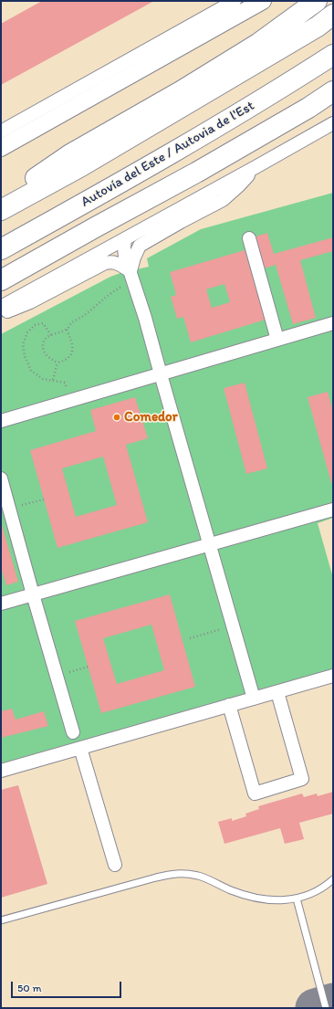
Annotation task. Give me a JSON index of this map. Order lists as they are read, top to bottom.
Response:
{
  "streets": {
    "highway": ["Autovía del Este / Autovia de l'Est"]
  },
  "places": ["Comedor"],
  "scale_bar": "50 m"
}
